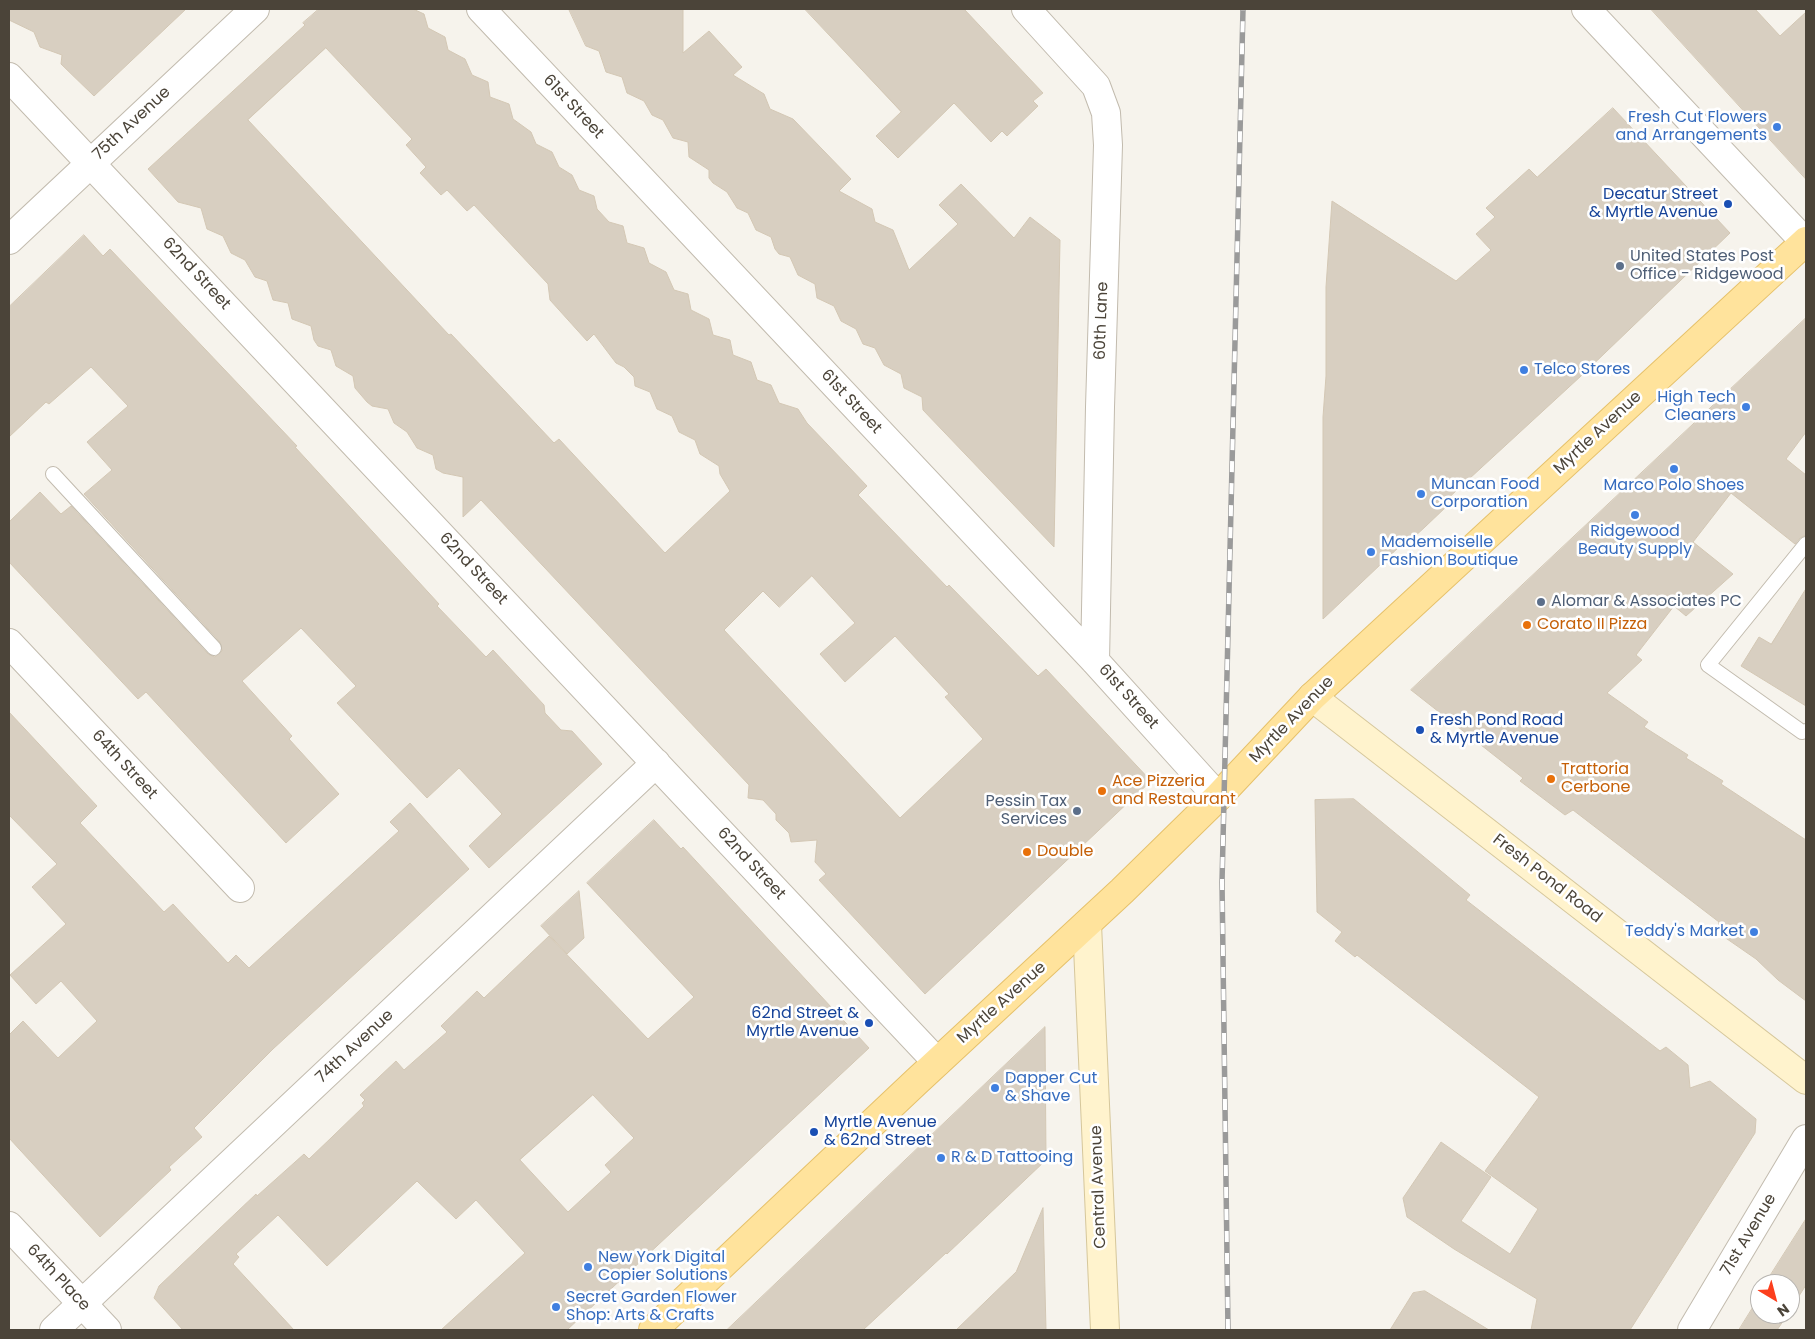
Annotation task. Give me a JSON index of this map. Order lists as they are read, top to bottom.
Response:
{
  "streets": {
    "main road": ["Myrtle Avenue", "Fresh Pond Road", "Central Avenue"],
    "street": [
      "61st Street",
      "75th Avenue",
      "62nd Street",
      "60th Lane",
      "64th Street",
      "74th Avenue",
      "71st Avenue",
      "64th Place"
    ]
  },
  "crossings": [
    ["61st Street", "60th Lane"],
    ["61st Street", "Myrtle Avenue"],
    ["75th Avenue", "62nd Street"],
    ["62nd Street", "Myrtle Avenue"],
    ["62nd Street", "74th Avenue"],
    ["Myrtle Avenue", "Fresh Pond Road"],
    ["Myrtle Avenue", "Central Avenue"],
    ["74th Avenue", "64th Place"]
  ],
  "places": [
    "Fresh Cut Flowers and Arrangements",
    "Decatur Street & Myrtle Avenue",
    "United States Post Office - Ridgewood",
    "Telco Stores",
    "High Tech Cleaners",
    "Marco Polo Shoes",
    "Muncan Food Corporation",
    "Ridgewood Beauty Supply",
    "Mademoiselle Fashion Boutique",
    "Alomar & Associates PC",
    "Corato II Pizza",
    "Fresh Pond Road & Myrtle Avenue",
    "Trattoria Cerbone",
    "Ace Pizzeria and Restaurant",
    "Pessin Tax Services",
    "Double",
    "Teddy's Market",
    "62nd Street & Myrtle Avenue",
    "Dapper Cut & Shave",
    "Myrtle Avenue & 62nd Street",
    "R & D Tattooing",
    "New York Digital Copier Solutions",
    "Secret Garden Flower Shop: Arts & Crafts"
  ],
  "north": "bottom right"
}
